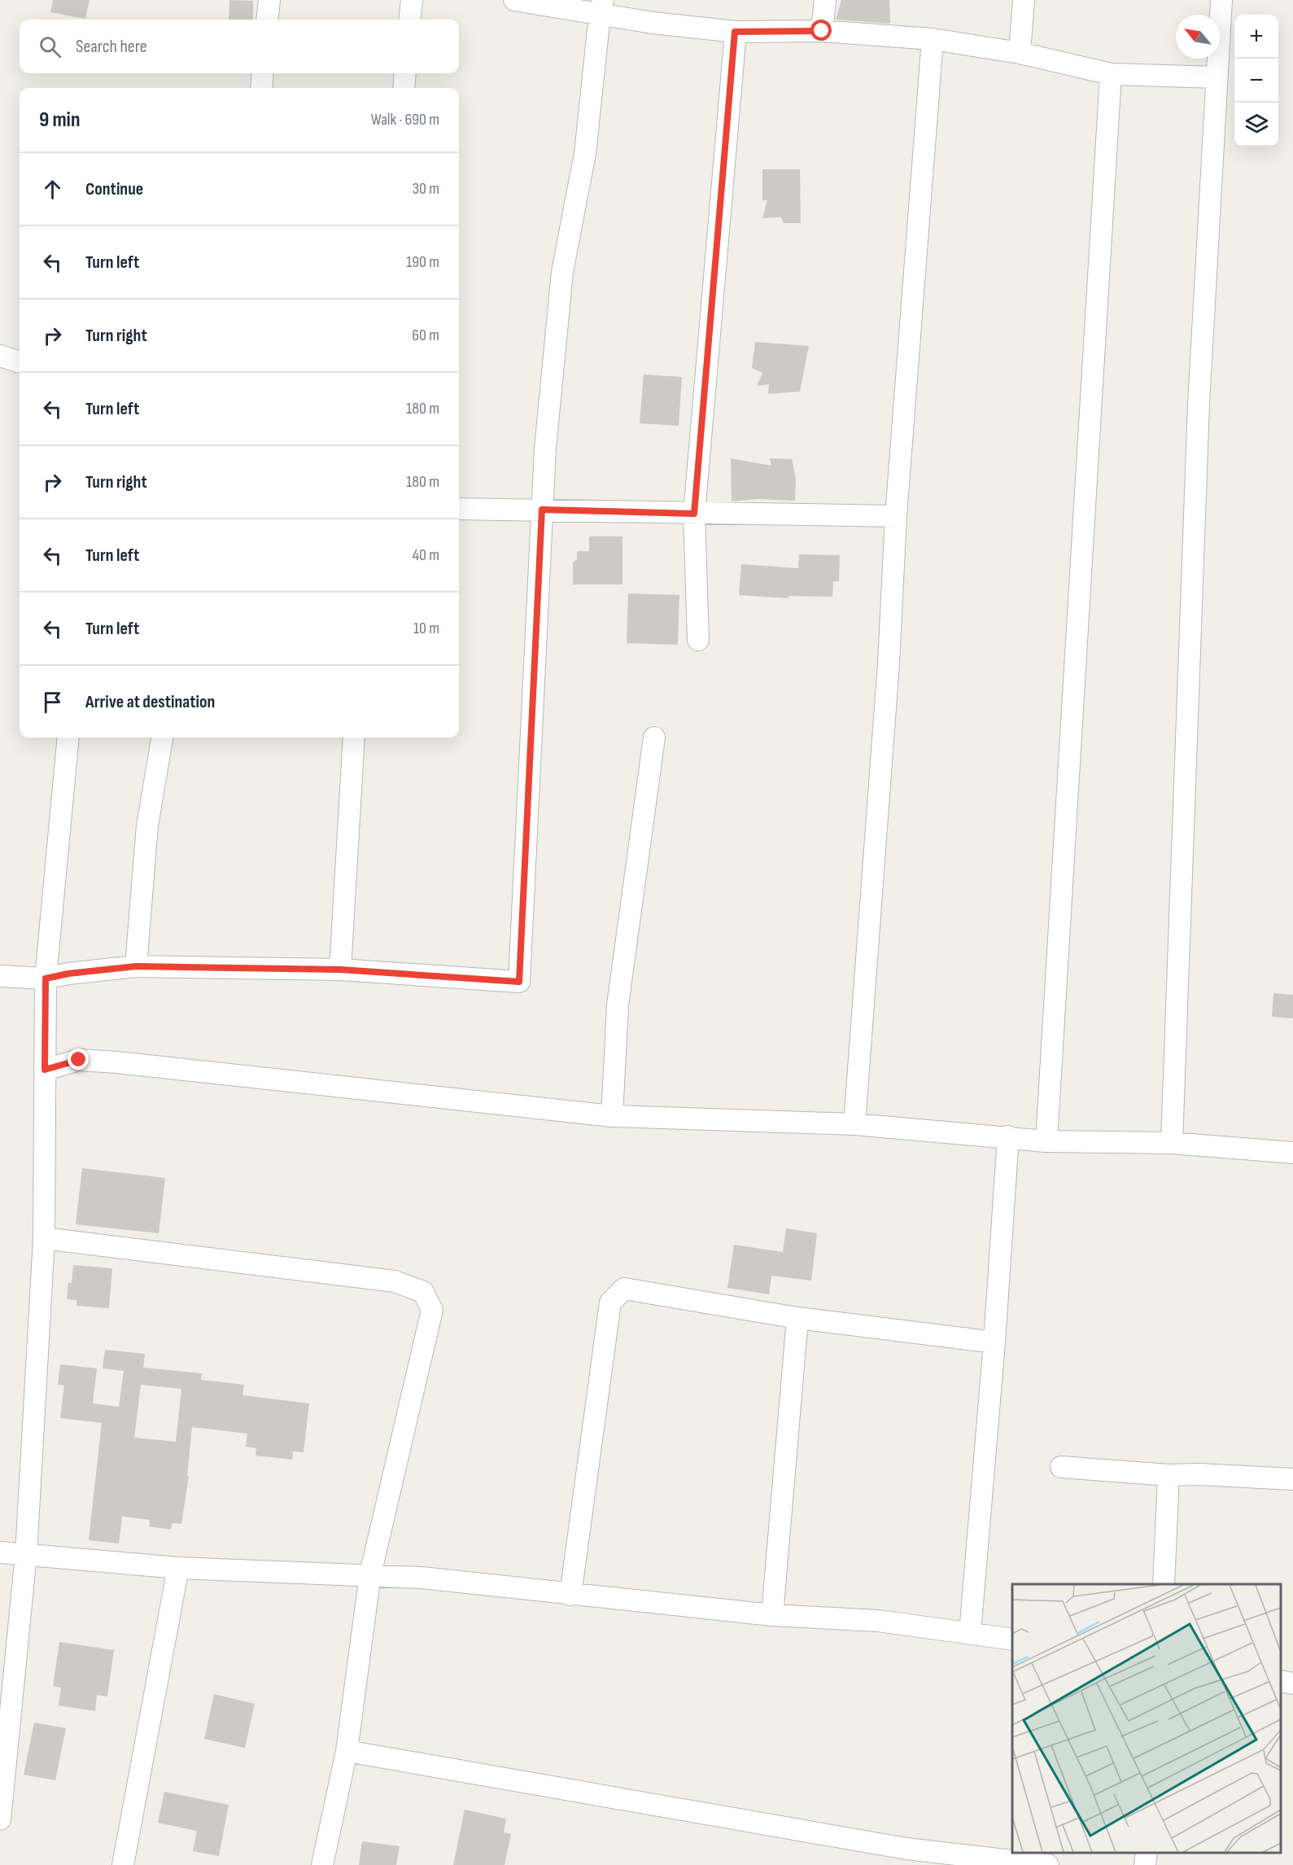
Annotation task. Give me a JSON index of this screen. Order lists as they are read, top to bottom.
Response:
{
  "north": "top left",
  "page": {
    "map_buttons": ["+", "−"],
    "search": "Search here",
    "heading": ["9 min", "Walk · 690 m"],
    "list": [
      ["Continue", "30 m"],
      ["Turn left", "190 m"],
      ["Turn right", "60 m"],
      ["Turn left", "180 m"],
      ["Turn right", "180 m"],
      ["Turn left", "40 m"],
      ["Turn left", "10 m"],
      "Arrive at destination"
    ]
  }
}
